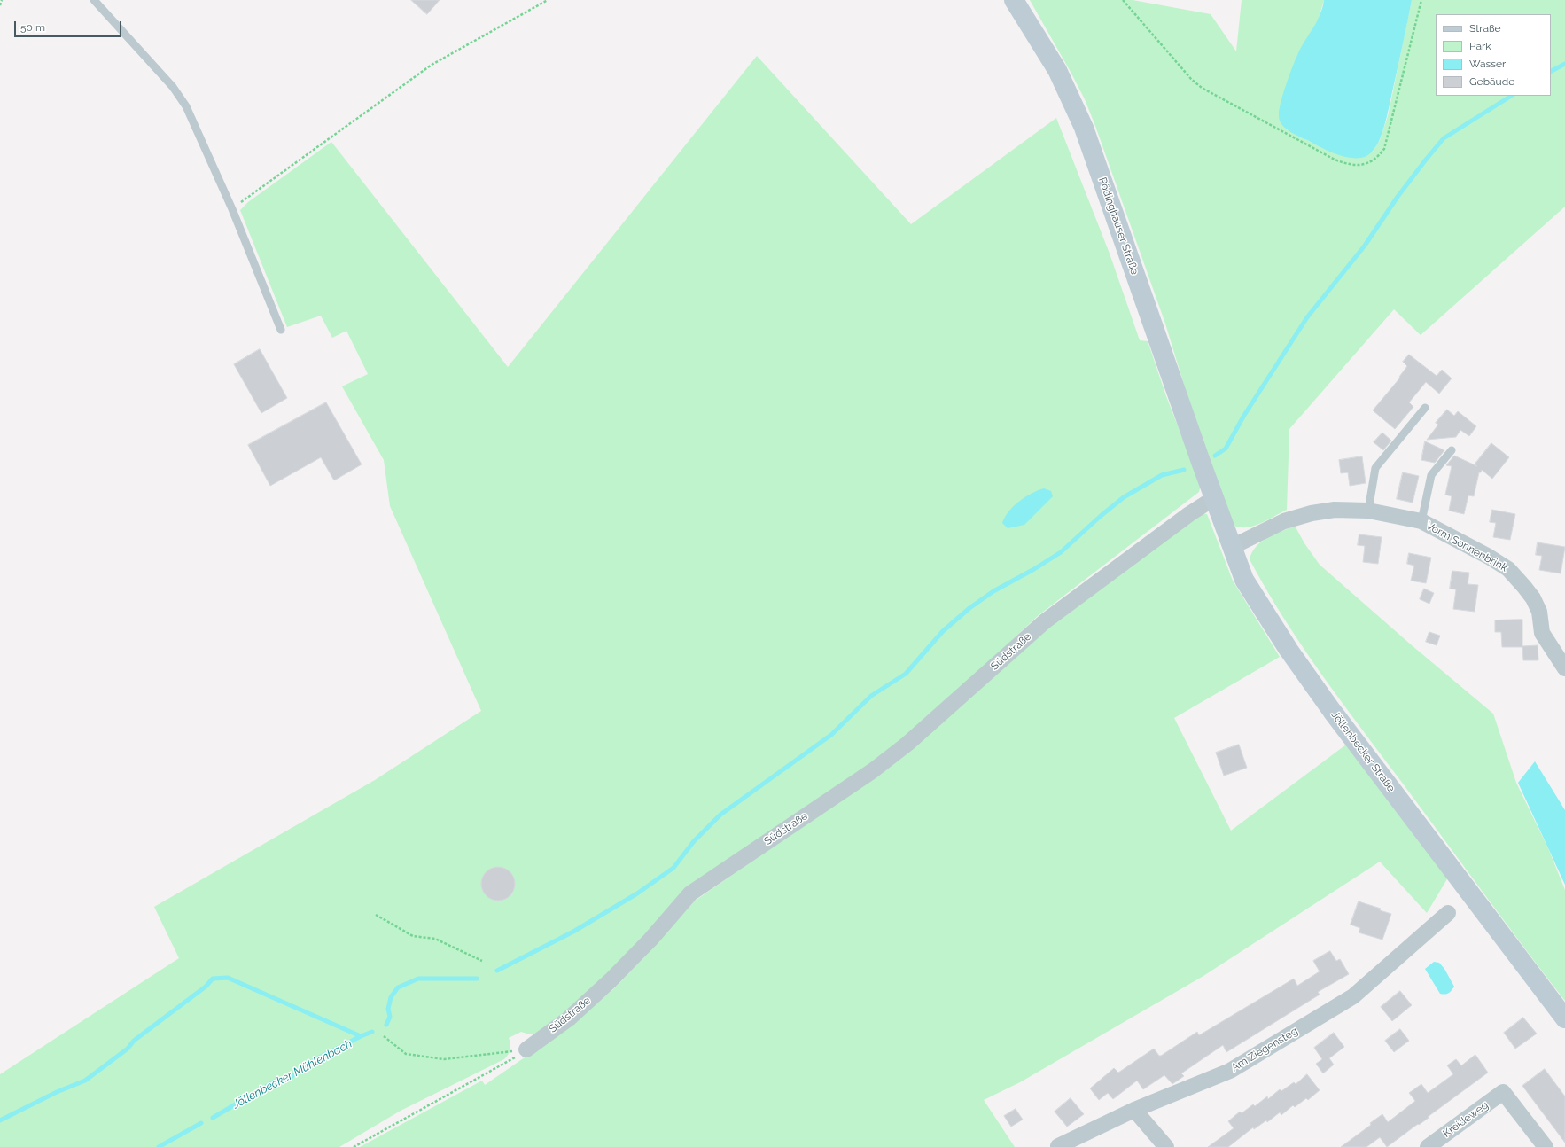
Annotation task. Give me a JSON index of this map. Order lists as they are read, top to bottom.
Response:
{
  "streets": {
    "main road": ["Pödinghauser Straße", "Jöllenbecker Straße"],
    "street": [
      "Vorm Sonnenbrink",
      "Südstraße",
      "Am Ziegensteg",
      "Kreideweg"
    ]
  },
  "crossings": [
    ["Pödinghauser Straße", "Jöllenbecker Straße"],
    ["Vorm Sonnenbrink", "Jöllenbecker Straße"],
    ["Südstraße", "Jöllenbecker Straße"]
  ],
  "water": ["Jöllenbecker Mühlenbach"],
  "legend": [
    "Straße",
    "Park",
    "Wasser",
    "Gebäude"
  ],
  "scale_bar": "50 m"
}
